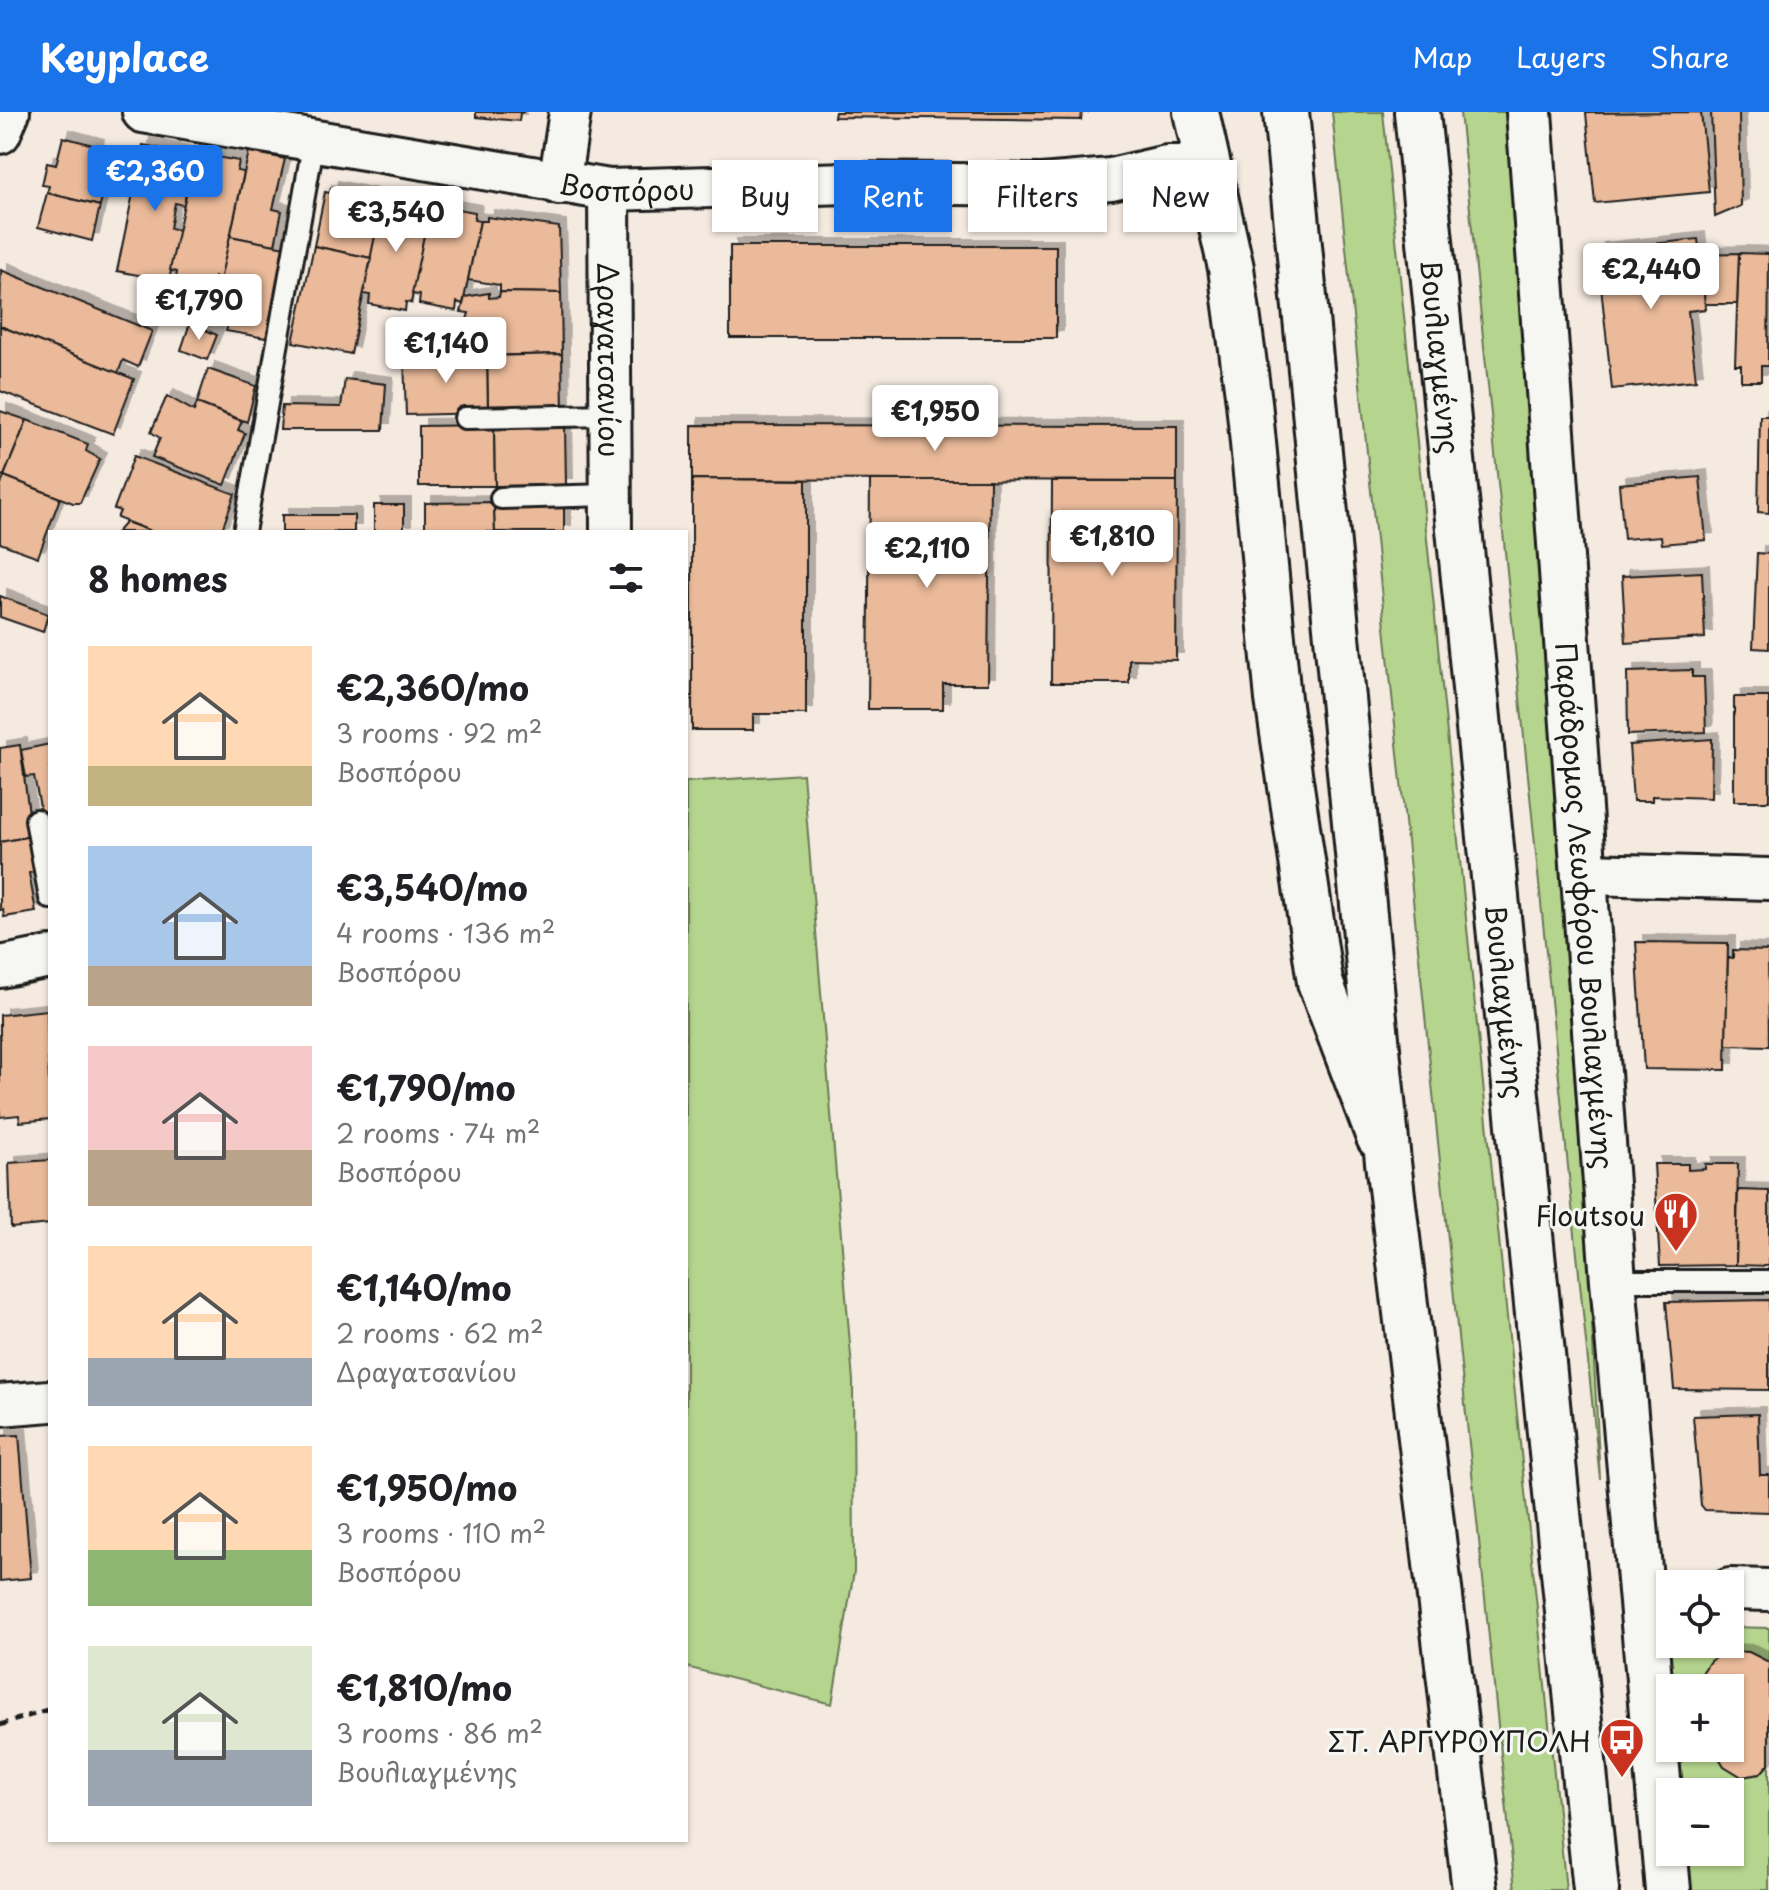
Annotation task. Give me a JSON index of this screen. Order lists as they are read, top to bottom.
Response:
{
  "streets": {
    "main road": ["Βουλιαγμένης", "Παράδρομος Λεωφόρου Βουλιαγμένης"],
    "street": ["Βοσπόρου", "Δραγατσανίου"]
  },
  "crossings": [
    ["Βοσπόρου", "Δραγατσανίου"]
  ],
  "places": {
    "restaurant": ["Floutsou"],
    "bus stop": ["ΣΤ. ΑΡΓΥΡΟΥΠΟΛΗ"]
  },
  "page": {
    "header": "Keyplace",
    "nav": ["Map", "Layers", "Share"],
    "price": [
      "€2,360",
      "€3,540",
      "€2,440",
      "€1,790",
      "€1,140",
      "€1,950",
      "€1,810",
      "€2,110"
    ],
    "chip": [
      "Buy",
      "Rent",
      "Filters",
      "New"
    ],
    "heading": "8 homes",
    "list": [
      {
        "name": "€2,360/mo",
        "note": "3 rooms · 92 m² · Βοσπόρου"
      },
      {
        "name": "€3,540/mo",
        "note": "4 rooms · 136 m² · Βοσπόρου"
      },
      {
        "name": "€1,790/mo",
        "note": "2 rooms · 74 m² · Βοσπόρου"
      },
      {
        "name": "€1,140/mo",
        "note": "2 rooms · 62 m² · Δραγατσανίου"
      },
      {
        "name": "€1,950/mo",
        "note": "3 rooms · 110 m² · Βοσπόρου"
      },
      {
        "name": "€1,810/mo",
        "note": "3 rooms · 86 m² · Βουλιαγμένης"
      }
    ],
    "map_buttons": ["+", "−"]
  }
}
